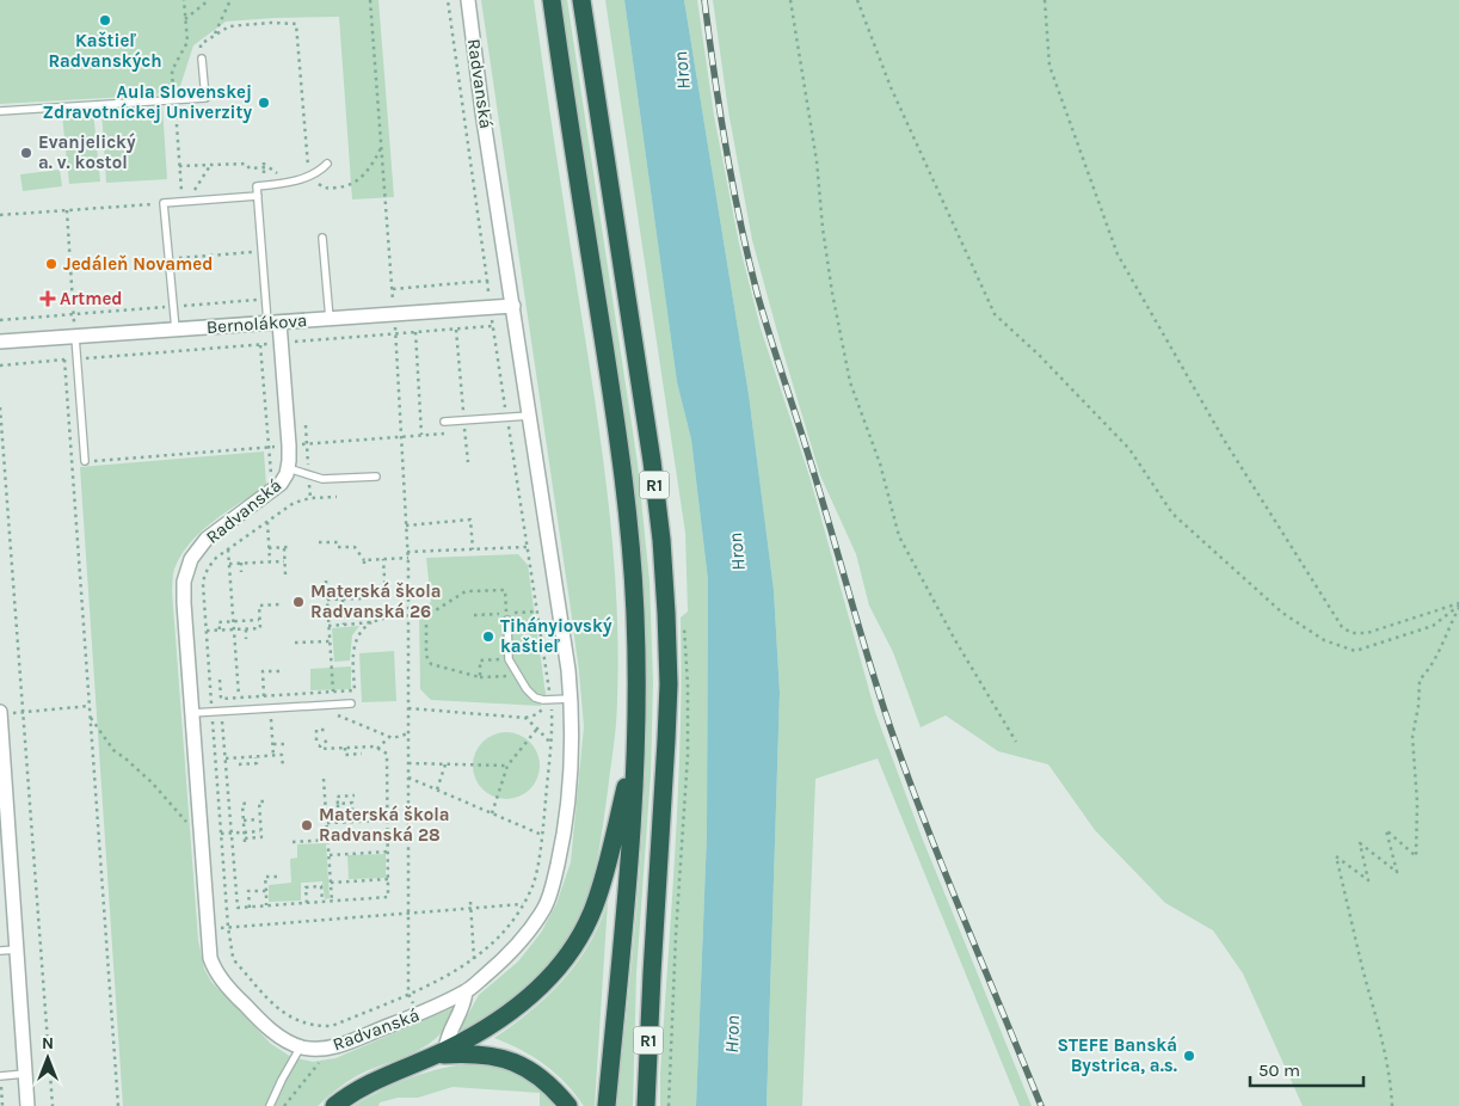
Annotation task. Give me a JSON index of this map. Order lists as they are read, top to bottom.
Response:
{
  "streets": {
    "highway": ["R1"],
    "street": ["Radvanská", "Bernolákova"]
  },
  "crossings": [
    ["Radvanská", "Bernolákova"]
  ],
  "water": ["Hron"],
  "places": {
    "other": [
      "Kaštieľ Radvanských",
      "Aula Slovenskej Zdravotníckej Univerzity",
      "Evanjelický a. v. kostol",
      "Jedáleň Novamed",
      "Materská škola Radvanská 26",
      "Tihányiovský kaštieľ",
      "Materská škola Radvanská 28",
      "STEFE Banská Bystrica, a.s."
    ],
    "health": ["Artmed"]
  },
  "scale_bar": "50 m",
  "north": "top"
}
